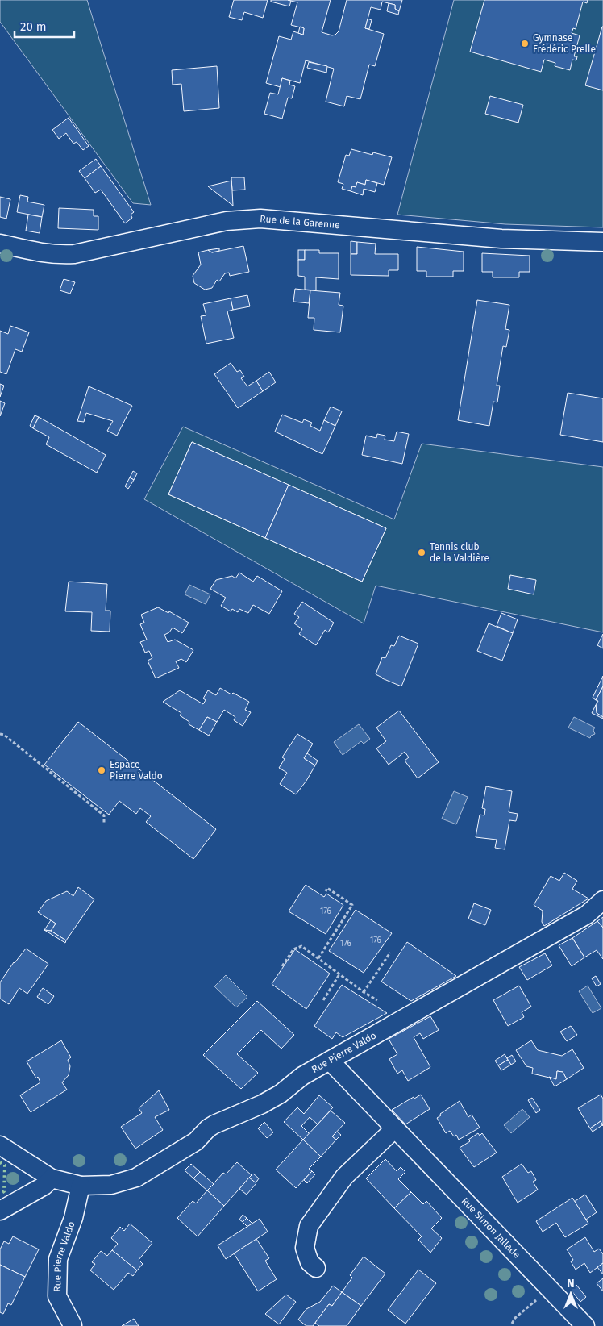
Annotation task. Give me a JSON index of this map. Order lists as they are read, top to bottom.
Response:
{
  "streets": {
    "street": ["Rue de la Garenne", "Rue Pierre Valdo", "Rue Simon Jallade"]
  },
  "crossings": [
    ["Rue Pierre Valdo", "Rue Simon Jallade"]
  ],
  "places": ["Gymnase Frédéric Prelle", "Tennis club de la Valdière", "Espace Pierre Valdo"],
  "house_numbers": ["176", "176", "176"],
  "scale_bar": "20 m",
  "north": "top"
}
